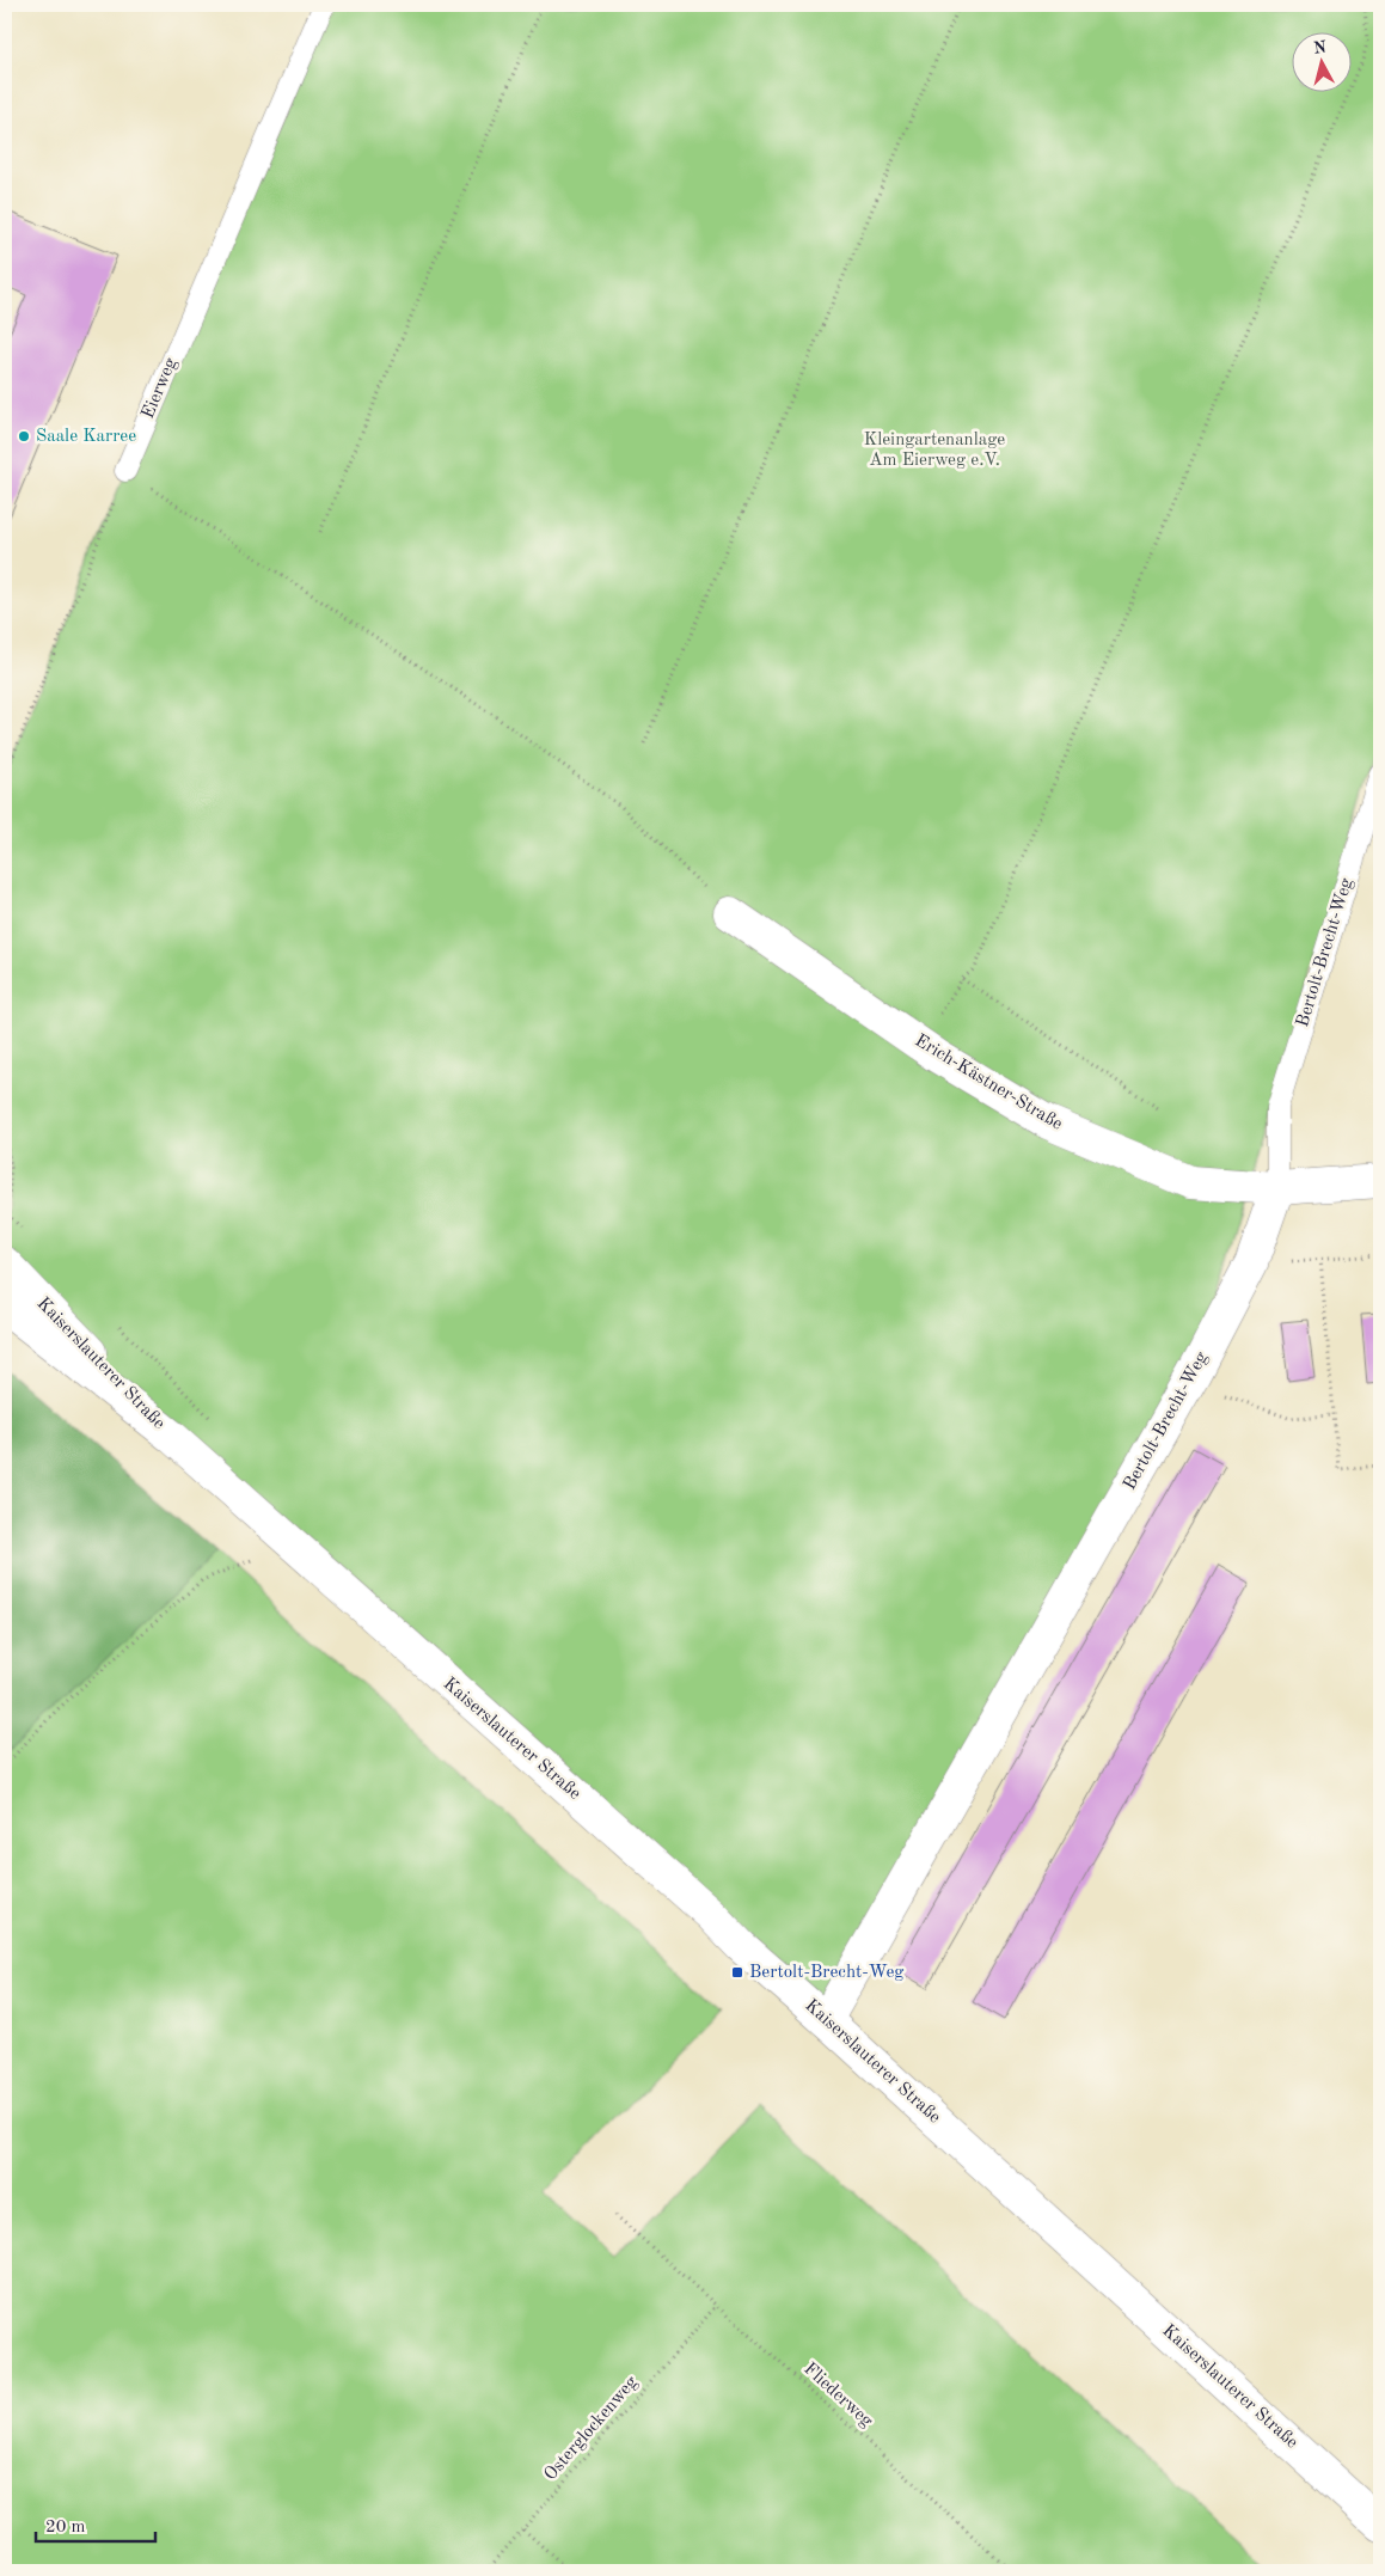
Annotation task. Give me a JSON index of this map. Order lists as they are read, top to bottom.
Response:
{
  "streets": {
    "street": ["Bertolt-Brecht-Weg", "Erich-Kästner-Straße", "Kaiserslauterer Straße"],
    "lane": ["Eierweg"],
    "path": ["Fliederweg", "Osterglockenweg"]
  },
  "crossings": [
    ["Bertolt-Brecht-Weg", "Erich-Kästner-Straße"],
    ["Bertolt-Brecht-Weg", "Kaiserslauterer Straße"],
    ["Fliederweg", "Osterglockenweg"]
  ],
  "parks": ["Kleingartenanlage Am Eierweg e.V."],
  "places": {
    "other": ["Saale Karree"],
    "transit": ["Bertolt-Brecht-Weg"]
  },
  "scale_bar": "20 m",
  "north": "top"
}
